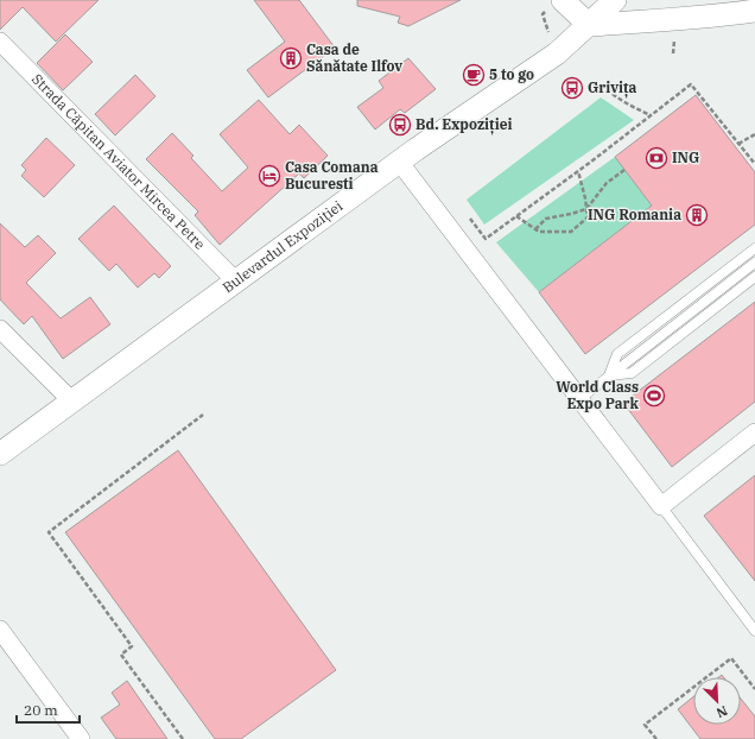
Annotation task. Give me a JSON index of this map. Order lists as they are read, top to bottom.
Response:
{
  "streets": {
    "street": ["Strada Căpitan Aviator Mircea Petre", "Bulevardul Expoziției"]
  },
  "crossings": [
    ["Strada Căpitan Aviator Mircea Petre", "Bulevardul Expoziției"]
  ],
  "places": {
    "building": ["Casa de Sănătate Ilfov", "ING Romania"],
    "cafe": ["5 to go"],
    "bus stop": ["Grivița", "Bd. Expoziției"],
    "bank": ["ING"],
    "hotel": ["Casa Comana Bucuresti"],
    "sports": ["World Class Expo Park"]
  },
  "scale_bar": "20 m",
  "north": "bottom right"
}
